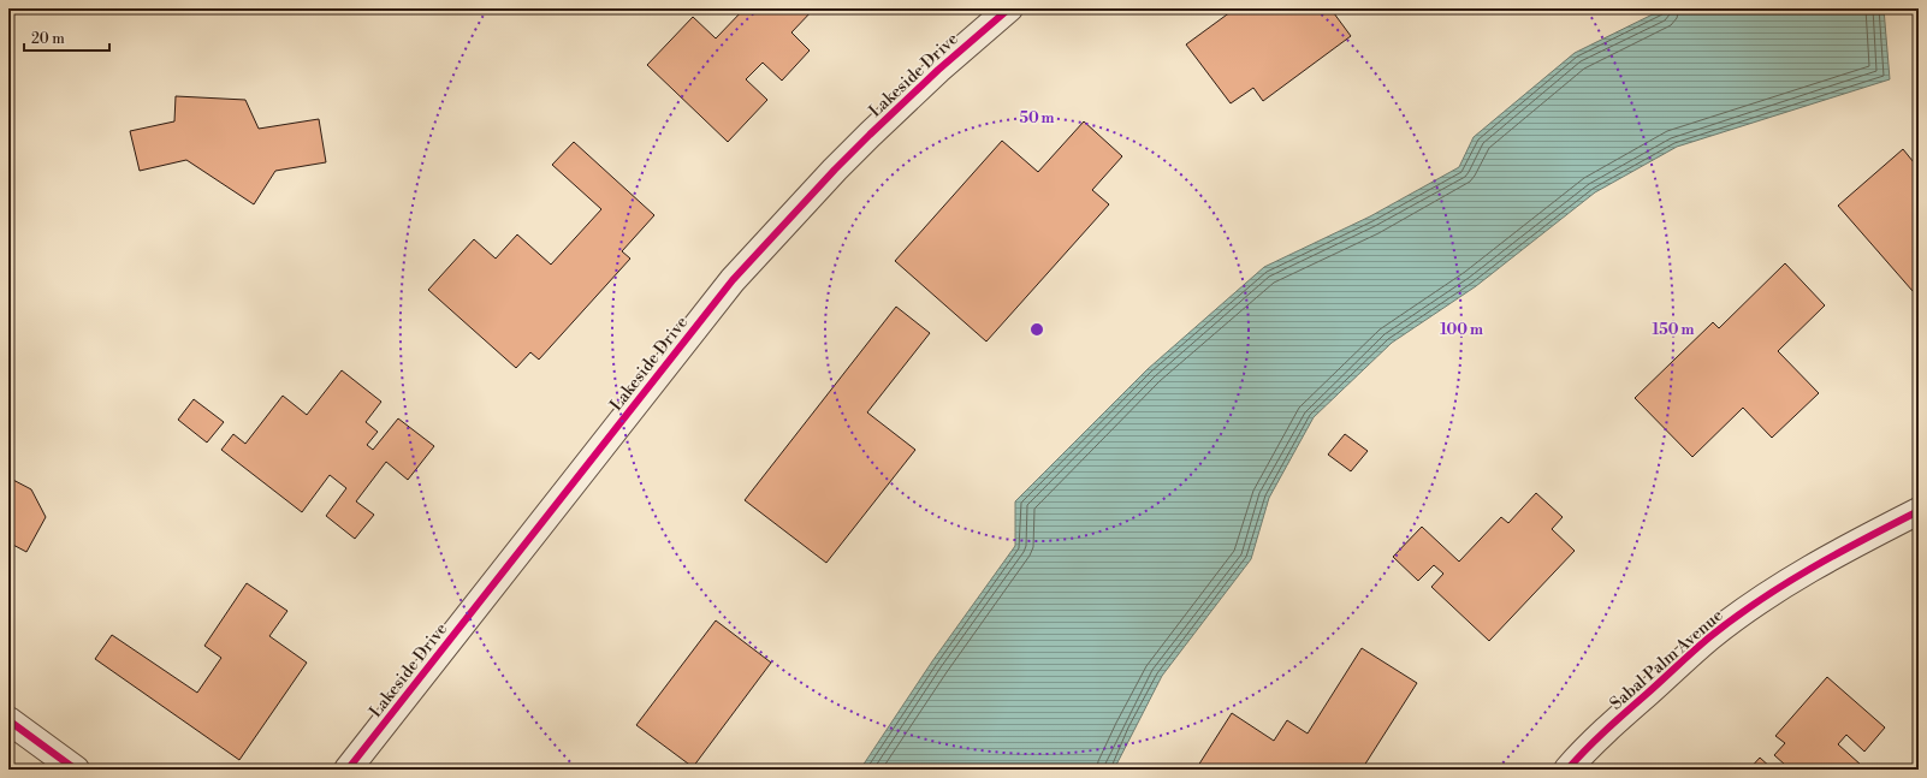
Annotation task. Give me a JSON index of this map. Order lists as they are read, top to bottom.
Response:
{
  "streets": {
    "street": ["Lakeside Drive", "Sabal Palm Avenue"]
  },
  "scale_bar": "20 m",
  "rings": ["50 m", "100 m", "150 m"]
}
